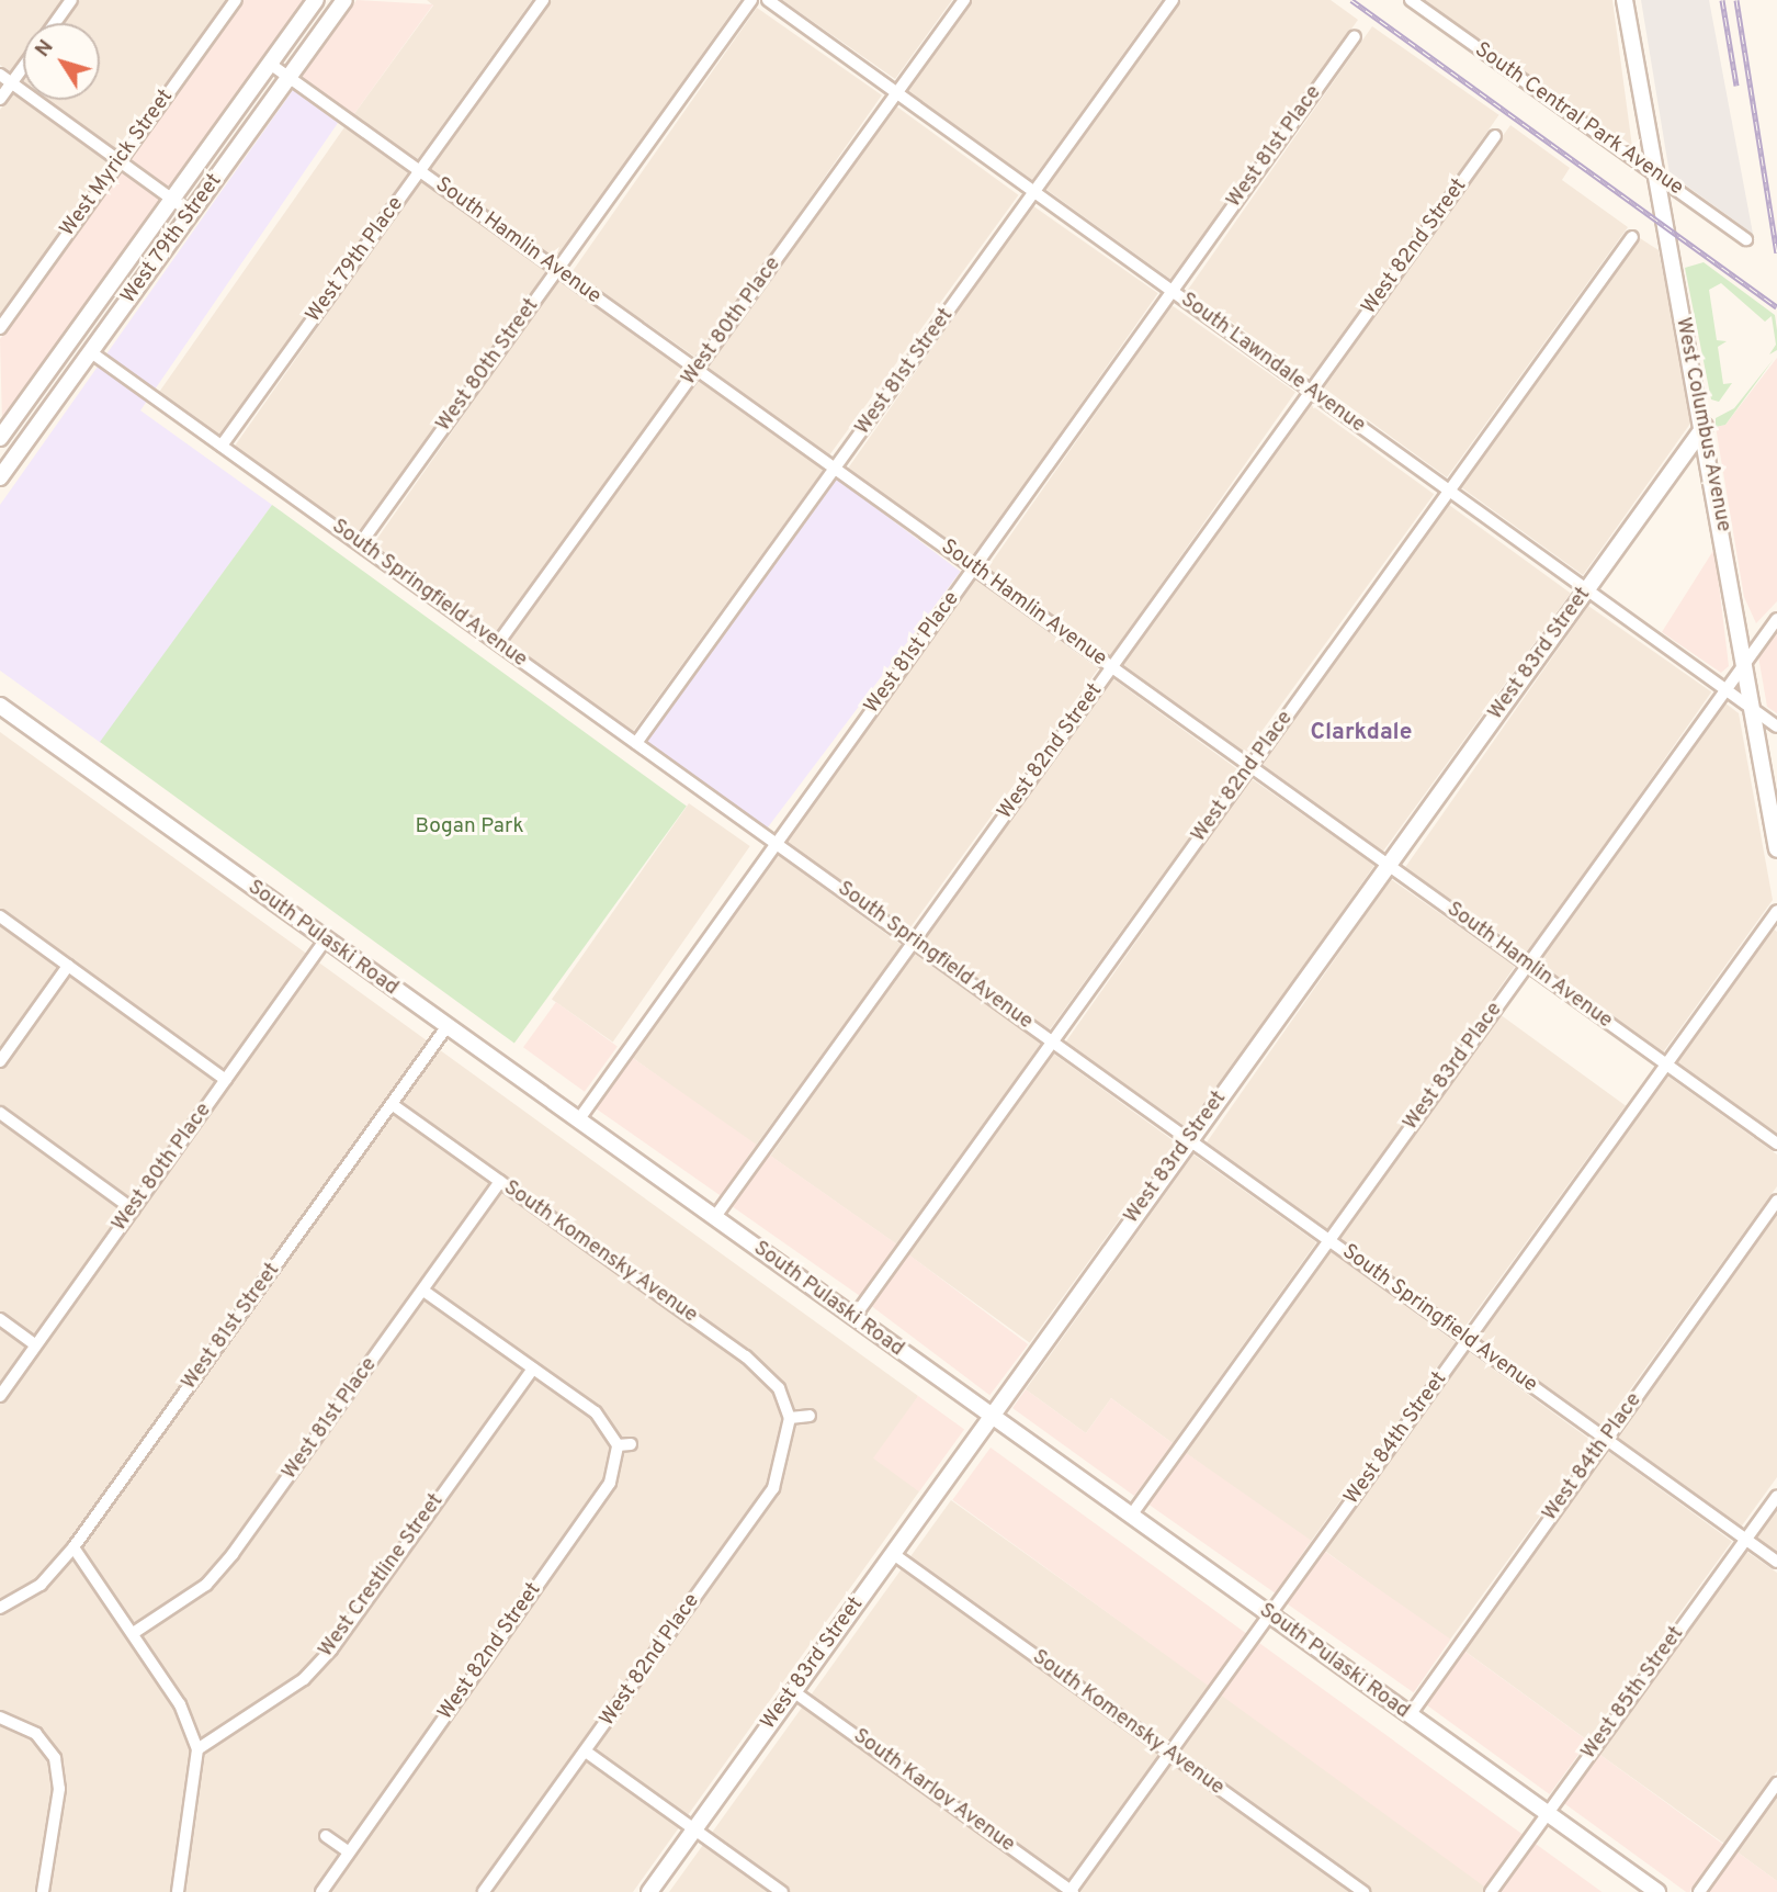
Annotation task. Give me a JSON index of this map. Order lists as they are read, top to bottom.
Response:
{
  "streets": {
    "main road": [
      "West 79th Street",
      "West Columbus Avenue",
      "West 83rd Street",
      "South Pulaski Road"
    ],
    "street": [
      "South Central Park Avenue",
      "West 81st Place",
      "West Myrick Street",
      "South Hamlin Avenue",
      "West 82nd Street",
      "West 79th Place",
      "West 80th Place",
      "South Lawndale Avenue",
      "West 80th Street",
      "West 81st Street",
      "South Springfield Avenue",
      "West 82nd Place",
      "West 83rd Place",
      "South Komensky Avenue",
      "West 84th Street",
      "West 84th Place",
      "West Crestline Street",
      "West 85th Street",
      "South Karlov Avenue"
    ]
  },
  "crossings": [
    ["South Central Park Avenue", "West Columbus Avenue"],
    ["West 81st Place", "South Hamlin Avenue"],
    ["West 81st Place", "South Lawndale Avenue"],
    ["West 81st Place", "South Springfield Avenue"],
    ["West 81st Place", "South Pulaski Road"],
    ["West 81st Place", "South Komensky Avenue"],
    ["West 79th Street", "South Hamlin Avenue"],
    ["West 79th Street", "South Springfield Avenue"],
    ["South Hamlin Avenue", "West 82nd Street"],
    ["South Hamlin Avenue", "West 79th Place"],
    ["South Hamlin Avenue", "West 80th Place"],
    ["South Hamlin Avenue", "West 80th Street"],
    ["South Hamlin Avenue", "West 81st Street"],
    ["South Hamlin Avenue", "West 83rd Street"],
    ["South Hamlin Avenue", "West 82nd Place"],
    ["South Hamlin Avenue", "West 83rd Place"],
    ["South Hamlin Avenue", "West 84th Street"],
    ["West 82nd Street", "South Lawndale Avenue"],
    ["West 82nd Street", "South Springfield Avenue"],
    ["West 82nd Street", "South Pulaski Road"],
    ["West 79th Place", "South Springfield Avenue"],
    ["West 80th Place", "South Lawndale Avenue"],
    ["West 80th Place", "South Springfield Avenue"],
    ["West 80th Place", "South Pulaski Road"],
    ["South Lawndale Avenue", "West 81st Street"],
    ["South Lawndale Avenue", "West Columbus Avenue"],
    ["South Lawndale Avenue", "West 83rd Street"],
    ["South Lawndale Avenue", "West 82nd Place"],
    ["South Lawndale Avenue", "West 83rd Place"],
    ["West 80th Street", "South Springfield Avenue"],
    ["West 81st Street", "South Springfield Avenue"],
    ["West 81st Street", "South Pulaski Road"],
    ["West 81st Street", "South Komensky Avenue"],
    ["West Columbus Avenue", "West 83rd Street"],
    ["West Columbus Avenue", "West 83rd Place"],
    ["South Springfield Avenue", "West 83rd Street"],
    ["South Springfield Avenue", "West 82nd Place"],
    ["South Springfield Avenue", "West 83rd Place"],
    ["South Springfield Avenue", "West 84th Street"],
    ["South Springfield Avenue", "West 84th Place"],
    ["South Springfield Avenue", "West 85th Street"],
    ["West 83rd Street", "South Pulaski Road"],
    ["West 83rd Street", "South Komensky Avenue"],
    ["West 83rd Street", "South Karlov Avenue"],
    ["West 82nd Place", "South Pulaski Road"],
    ["West 82nd Place", "South Komensky Avenue"],
    ["South Pulaski Road", "West 83rd Place"],
    ["South Pulaski Road", "West 84th Street"],
    ["South Pulaski Road", "West 84th Place"],
    ["South Pulaski Road", "West 85th Street"],
    ["South Komensky Avenue", "West 84th Street"],
    ["West 84th Street", "South Karlov Avenue"]
  ],
  "districts": ["Clarkdale"],
  "parks": ["Bogan Park"],
  "north": "top left"
}
